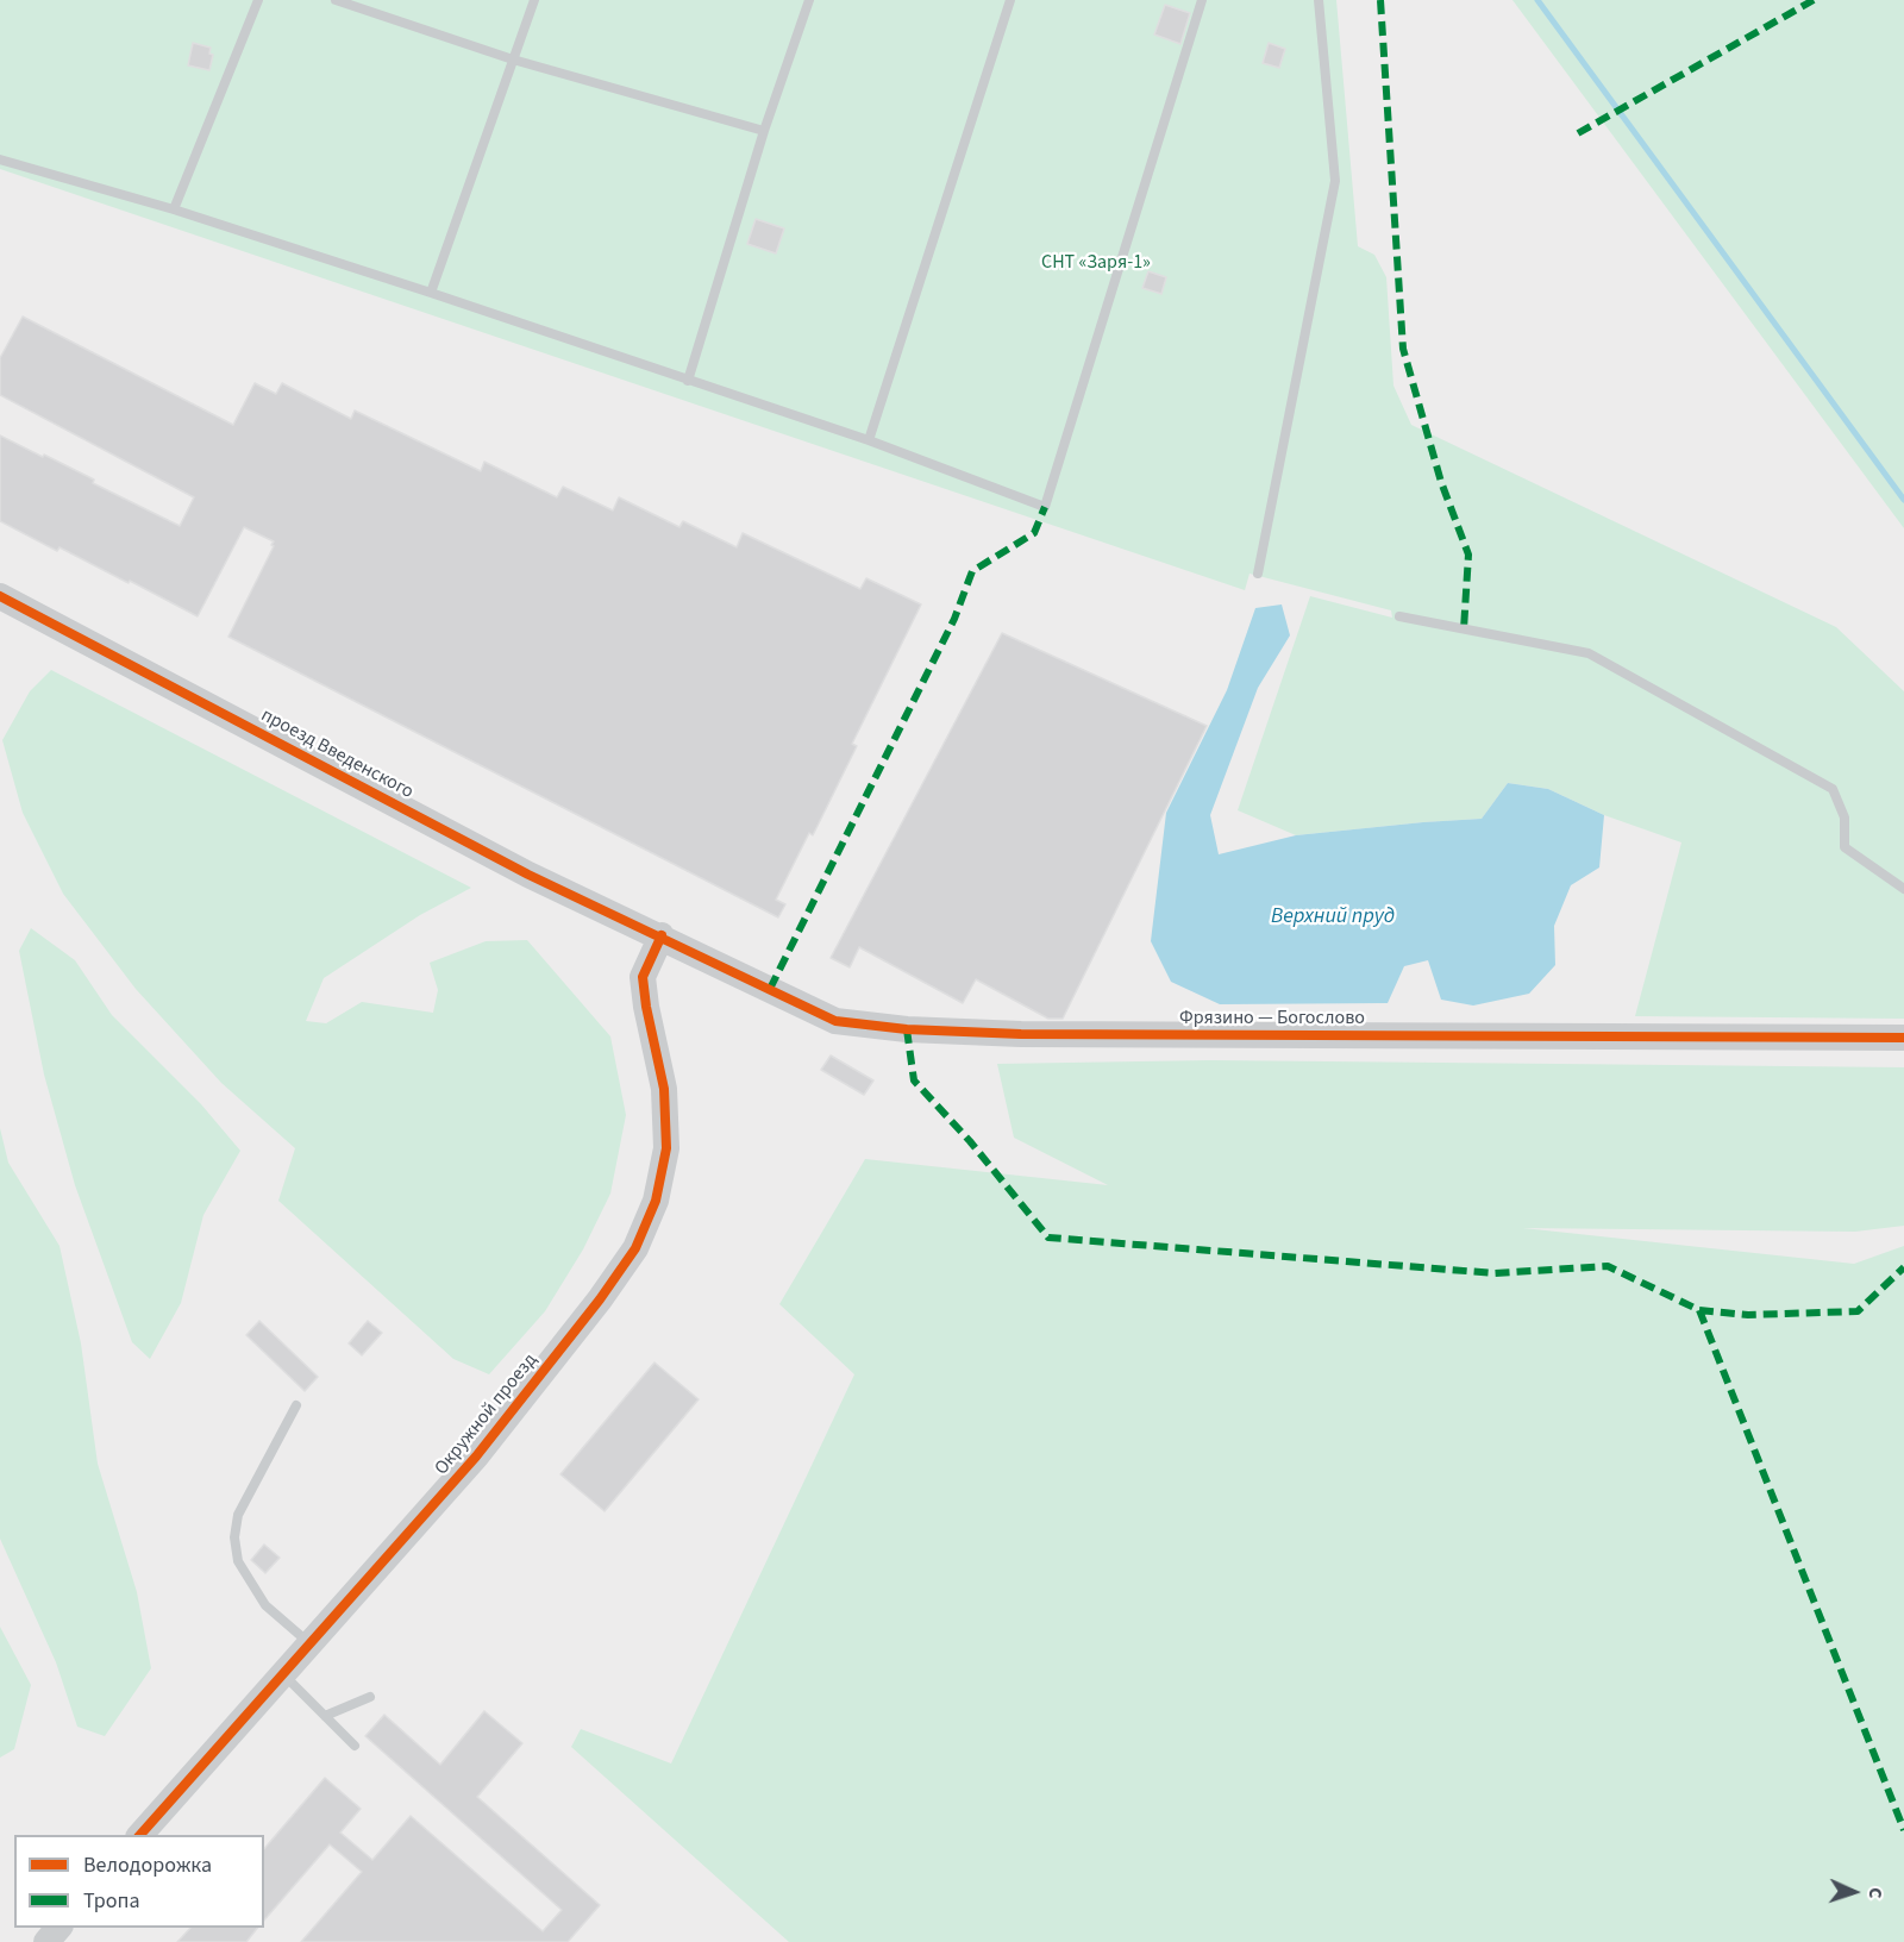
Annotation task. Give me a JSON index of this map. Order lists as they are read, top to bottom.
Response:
{
  "streets": {
    "street": ["проезд Введенского", "Фрязино — Богослово", "Окружной проезд"]
  },
  "crossings": [
    ["проезд Введенского", "Фрязино — Богослово"],
    ["проезд Введенского", "Окружной проезд"],
    ["Фрязино — Богослово", "Окружной проезд"]
  ],
  "water": ["Верхний пруд"],
  "parks": ["СНТ «Заря-1»"],
  "legend": ["Велодорожка", "Тропа"],
  "north": "right"
}
